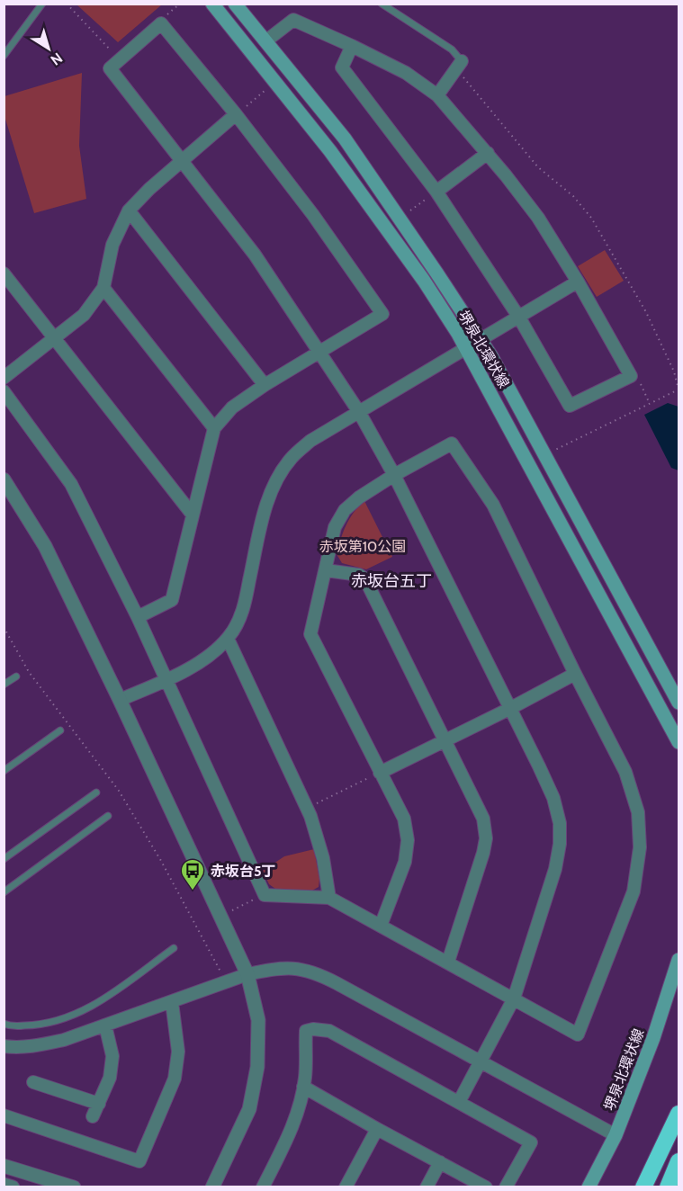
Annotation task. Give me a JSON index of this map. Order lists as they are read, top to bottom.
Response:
{
  "streets": {
    "main road": ["堺泉北環状線"]
  },
  "districts": ["赤坂台五丁"],
  "parks": ["赤坂第10公園"],
  "places": {
    "bus stop": ["赤坂台5丁"]
  },
  "north": "bottom right"
}
